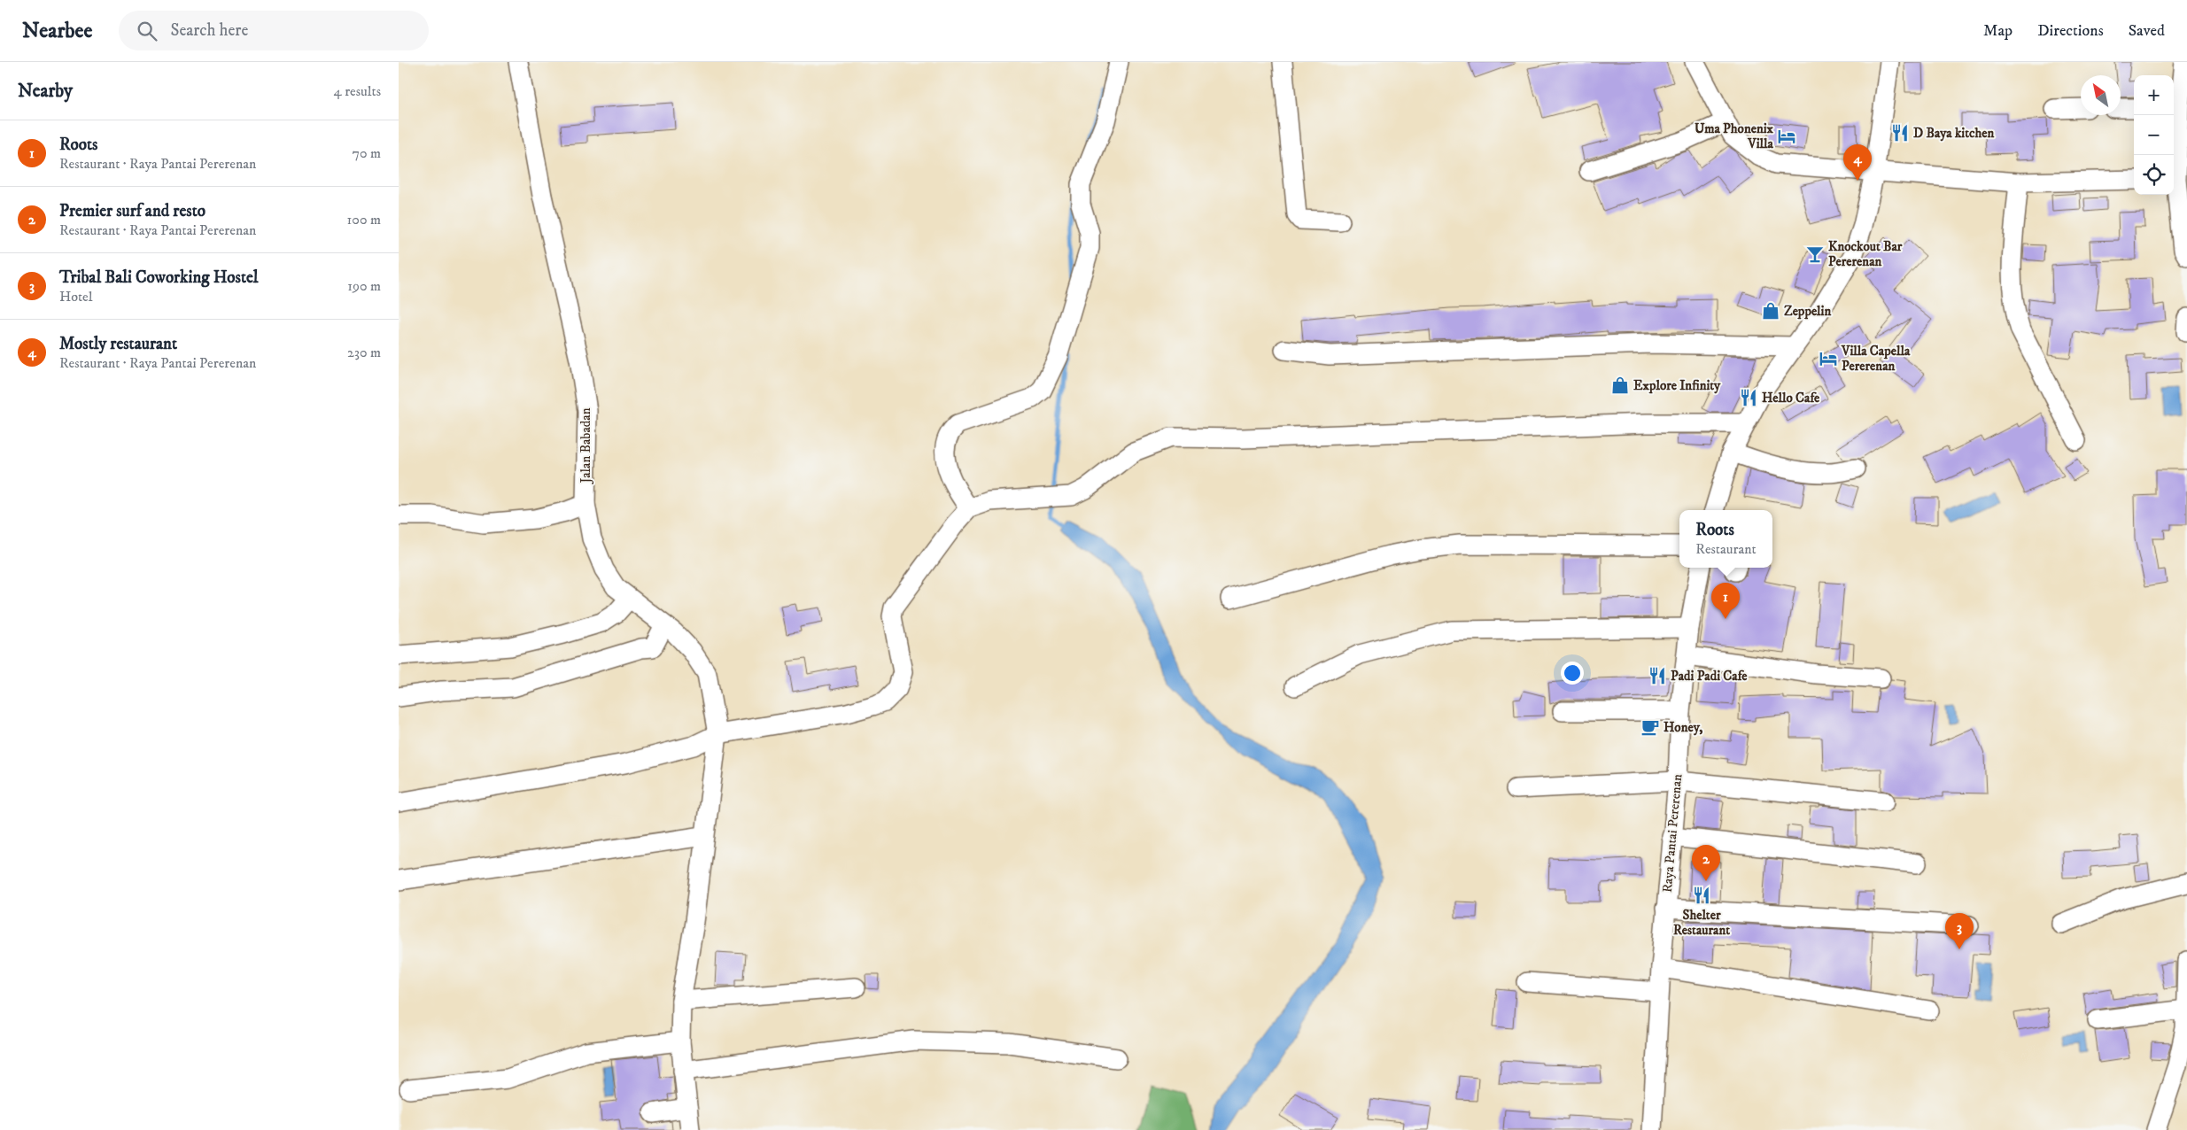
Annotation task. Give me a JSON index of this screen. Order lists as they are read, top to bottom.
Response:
{
  "streets": {
    "street": ["Jalan Babadan", "Raya Pantai Pererenan"]
  },
  "places": {
    "restaurant": [
      "D Baya kitchen",
      "Hello Cafe",
      "Padi Padi Cafe",
      "Shelter Restaurant"
    ],
    "hotel": ["Uma Phonenix Villa", "Villa Capella Pererenan"],
    "bar": ["Knockout Bar Pererenan"],
    "shop": ["Zeppelin", "Explore Infinity"],
    "cafe": ["Honey,"]
  },
  "north": "top left",
  "page": {
    "header": "Nearbee",
    "search": "Search here",
    "nav": ["Map", "Directions", "Saved"],
    "heading": ["Nearby", "4 results"],
    "map_buttons": ["+", "−"],
    "list": [
      {
        "mark": "1",
        "name": "Roots",
        "note": "Restaurant · Raya Pantai Pererenan",
        "value": "70 m"
      },
      {
        "mark": "2",
        "name": "Premier surf and resto",
        "note": "Restaurant · Raya Pantai Pererenan",
        "value": "100 m"
      },
      {
        "mark": "3",
        "name": "Tribal Bali Coworking Hostel",
        "note": "Hotel",
        "value": "190 m"
      },
      {
        "mark": "4",
        "name": "Mostly restaurant",
        "note": "Restaurant · Raya Pantai Pererenan",
        "value": "230 m"
      }
    ],
    "pins": [
      "4",
      "1",
      "2",
      "3"
    ],
    "popup": ["Roots", "Restaurant"]
  }
}
